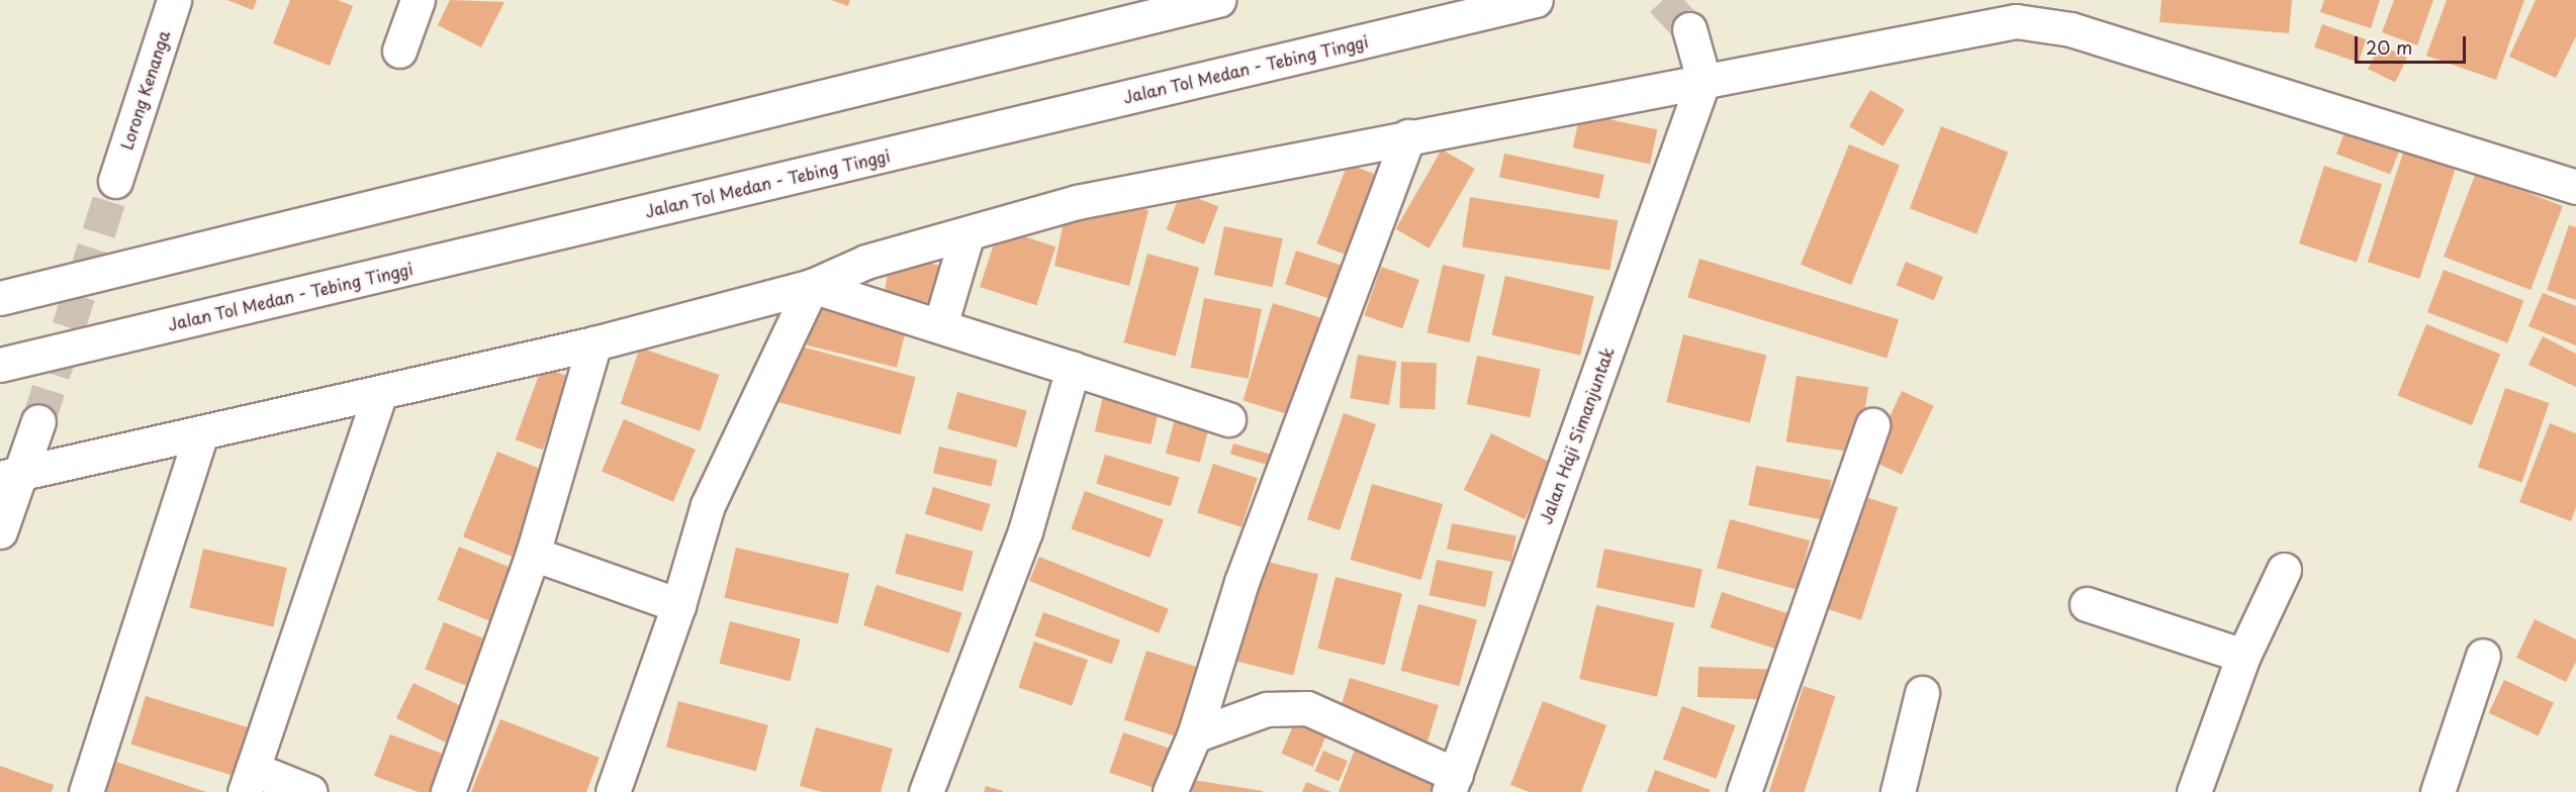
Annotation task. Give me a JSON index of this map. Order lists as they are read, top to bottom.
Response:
{
  "streets": {
    "main road": ["Jalan Tol Medan - Tebing Tinggi", "Lorong Kenanga", "Jalan Haji Simanjuntak"]
  },
  "scale_bar": "20 m"
}
